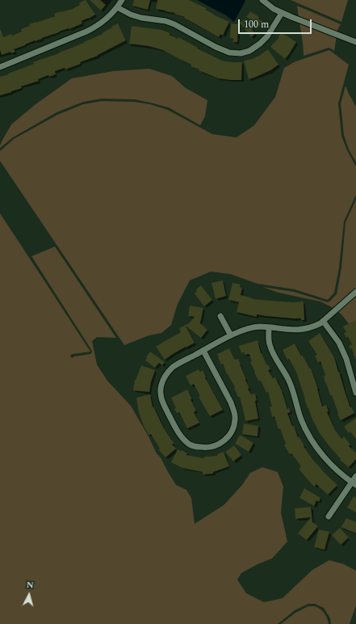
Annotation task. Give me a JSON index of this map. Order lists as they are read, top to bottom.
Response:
{
  "scale_bar": "100 m",
  "north": "top"
}
